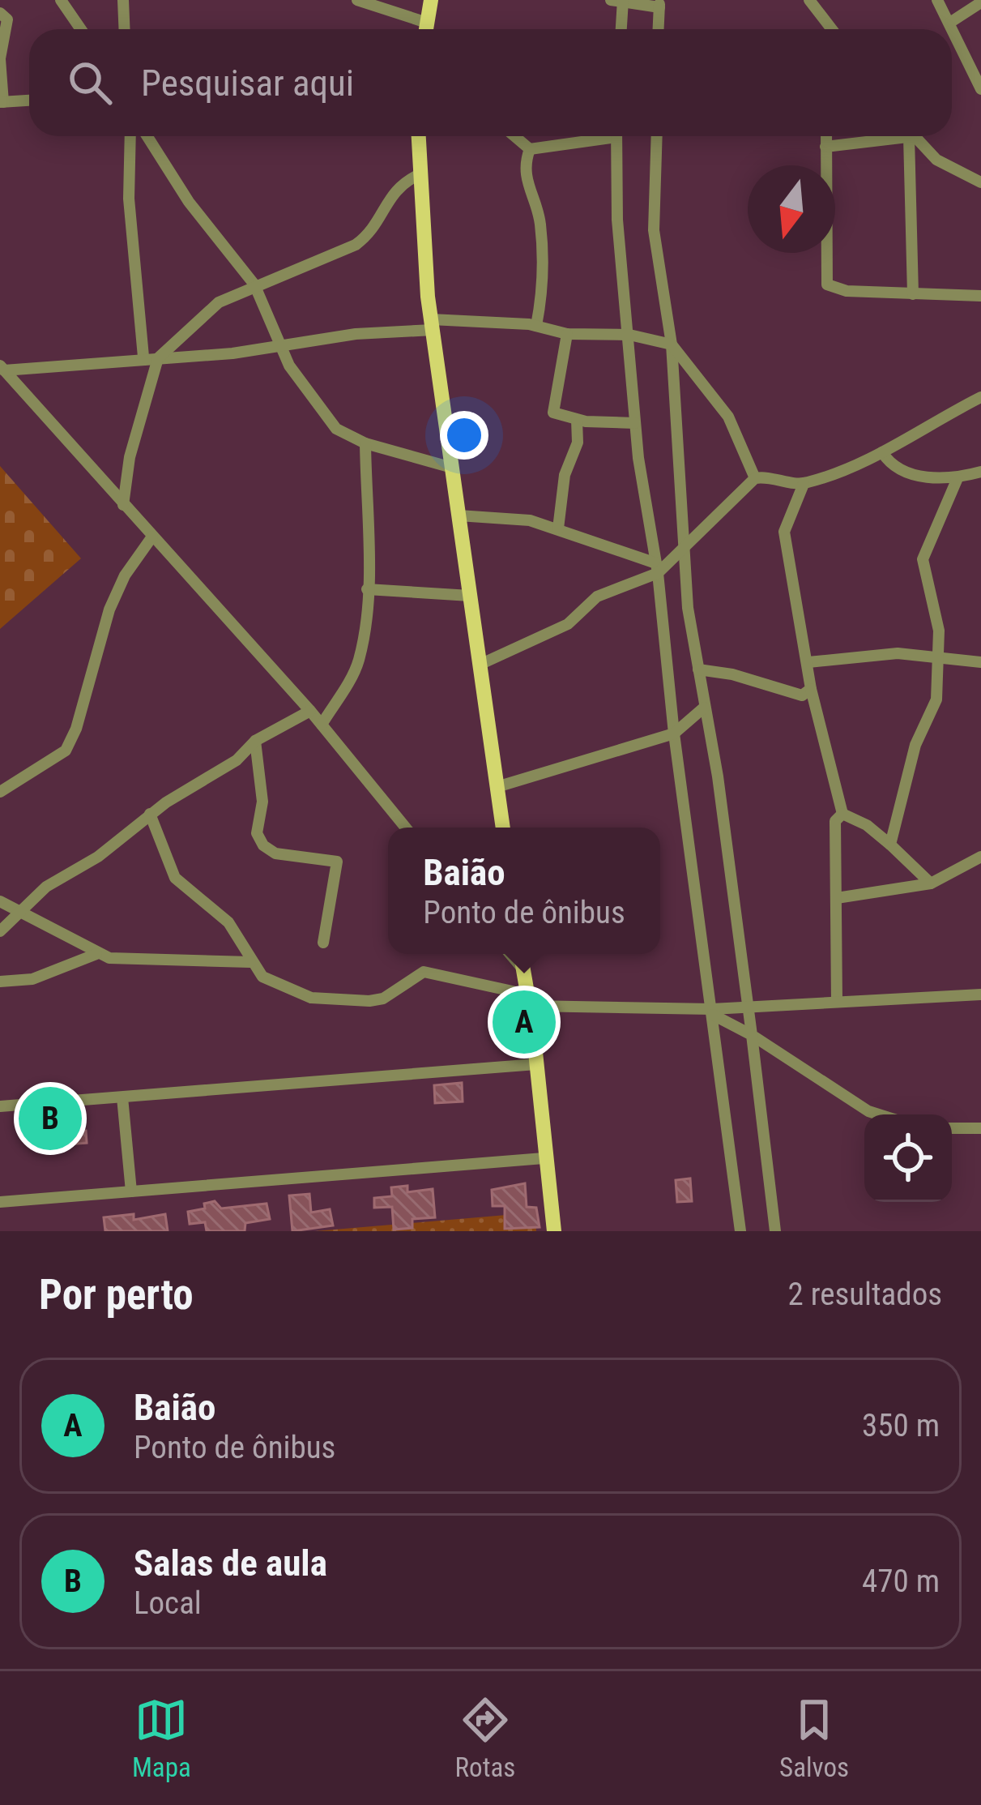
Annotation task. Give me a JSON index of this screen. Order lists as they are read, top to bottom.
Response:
{
  "north": "bottom",
  "page": {
    "search": "Pesquisar aqui",
    "popup": ["Baião", "Ponto de ônibus"],
    "pins": ["A", "B"],
    "heading": ["Por perto", "2 resultados"],
    "list": [
      {
        "mark": "A",
        "name": "Baião",
        "note": "Ponto de ônibus",
        "value": "350 m"
      },
      {
        "mark": "B",
        "name": "Salas de aula",
        "note": "Local",
        "value": "470 m"
      }
    ],
    "nav": ["Mapa", "Rotas", "Salvos"]
  }
}
